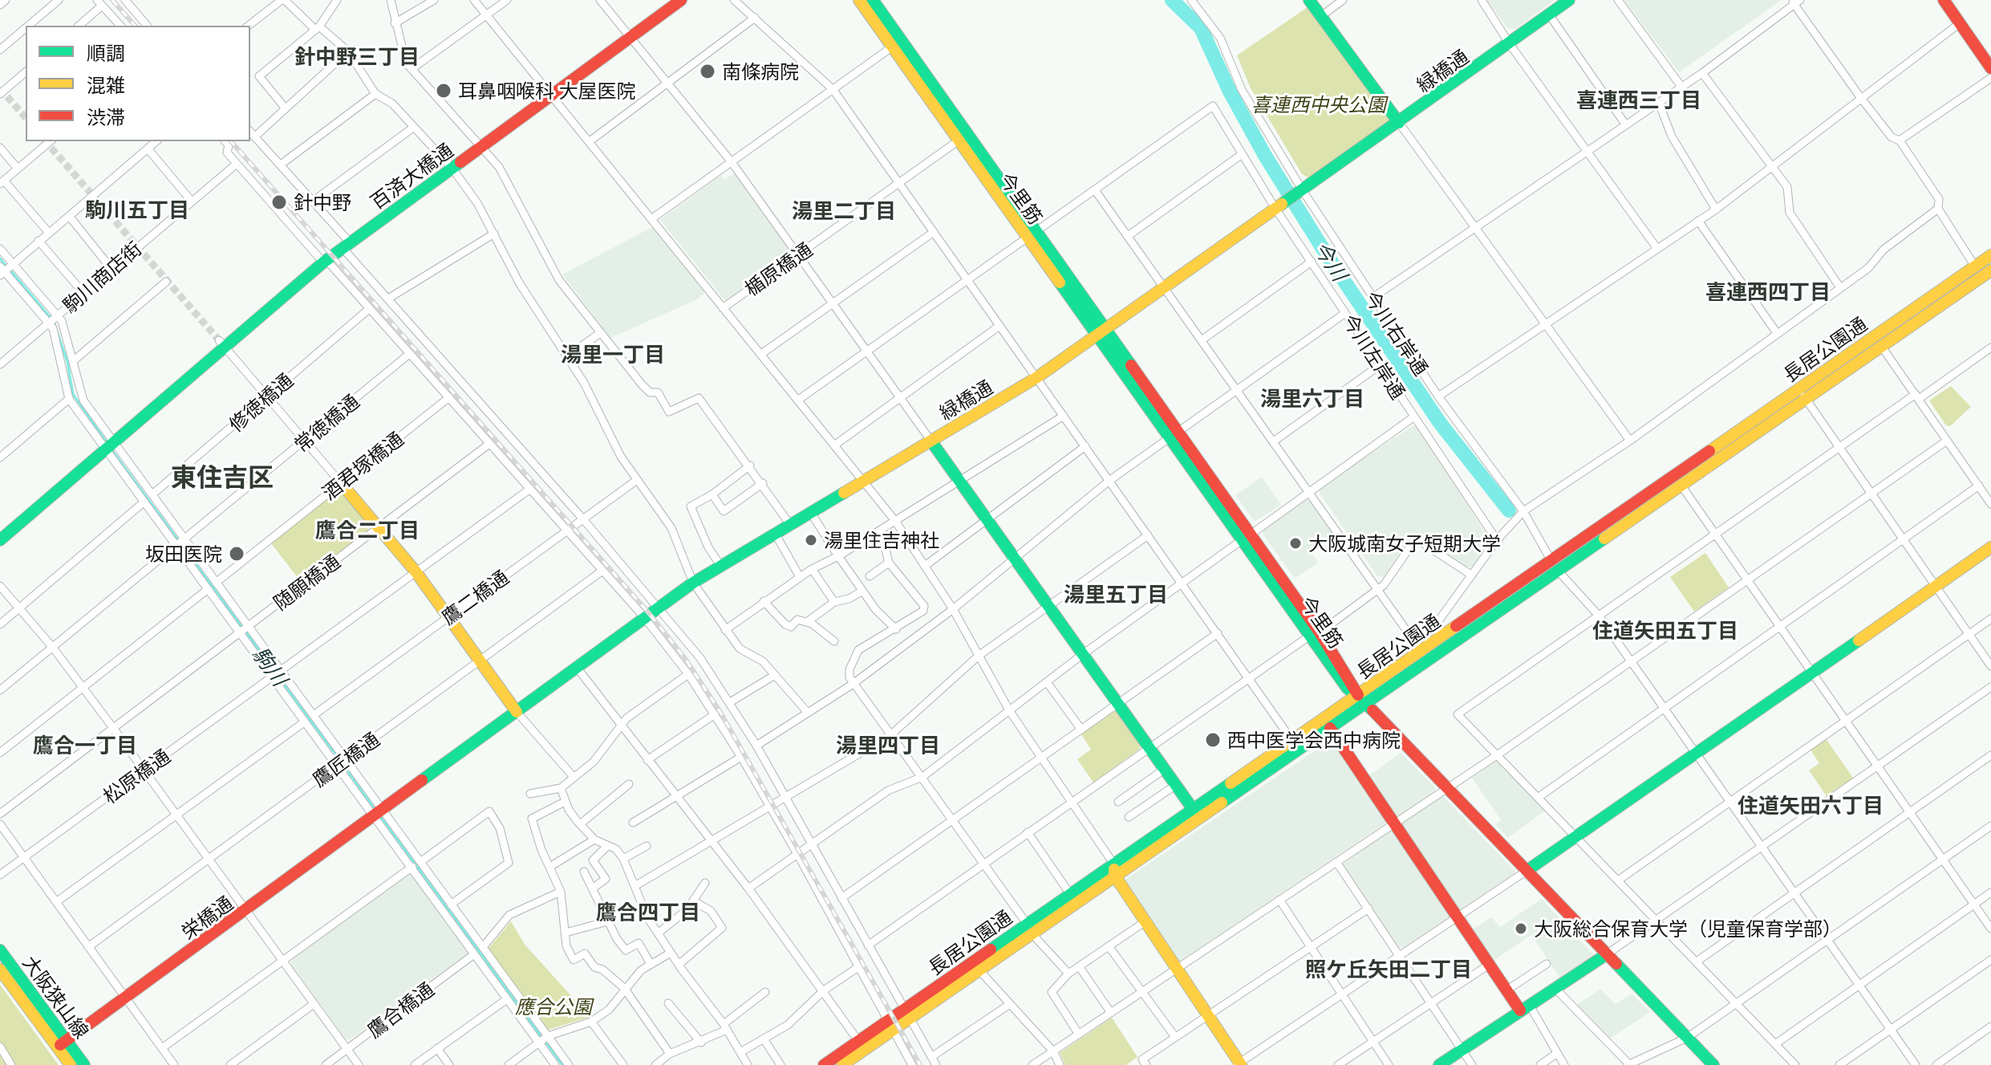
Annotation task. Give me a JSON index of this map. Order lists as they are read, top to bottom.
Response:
{
  "streets": {
    "main road": [
      "緑橋通",
      "百済大橋通",
      "今里筋",
      "長居公園通",
      "栄橋通",
      "大阪狭山線"
    ],
    "street": [
      "楯原橋通",
      "駒川商店街",
      "今川右岸通",
      "今川左岸通",
      "修徳橋通",
      "常徳橋通",
      "酒君塚橋通",
      "随願橋通",
      "鷹二橋通",
      "鷹匠橋通",
      "松原橋通",
      "鷹合橋通"
    ]
  },
  "crossings": [
    ["緑橋通", "今里筋"],
    ["緑橋通", "今川右岸通"],
    ["緑橋通", "今川左岸通"],
    ["緑橋通", "栄橋通"],
    ["今里筋", "楯原橋通"],
    ["今里筋", "長居公園通"],
    ["今川右岸通", "長居公園通"],
    ["栄橋通", "大阪狭山線"]
  ],
  "districts": [
    "針中野三丁目",
    "喜連西三丁目",
    "駒川五丁目",
    "湯里二丁目",
    "喜連西四丁目",
    "湯里一丁目",
    "湯里六丁目",
    "東住吉区",
    "鷹合二丁目",
    "湯里五丁目",
    "住道矢田五丁目",
    "鷹合一丁目",
    "湯里四丁目",
    "住道矢田六丁目",
    "鷹合四丁目",
    "照ケ丘矢田二丁目"
  ],
  "water": ["今川", "駒川"],
  "parks": ["喜連西中央公園", "應合公園"],
  "places": [
    "南條病院",
    "耳鼻咽喉科 大屋医院",
    "針中野",
    "湯里住吉神社",
    "大阪城南女子短期大学",
    "坂田医院",
    "西中医学会西中病院",
    "大阪総合保育大学（児童保育学部）"
  ],
  "legend": ["順調", "混雑", "渋滞"]
}
